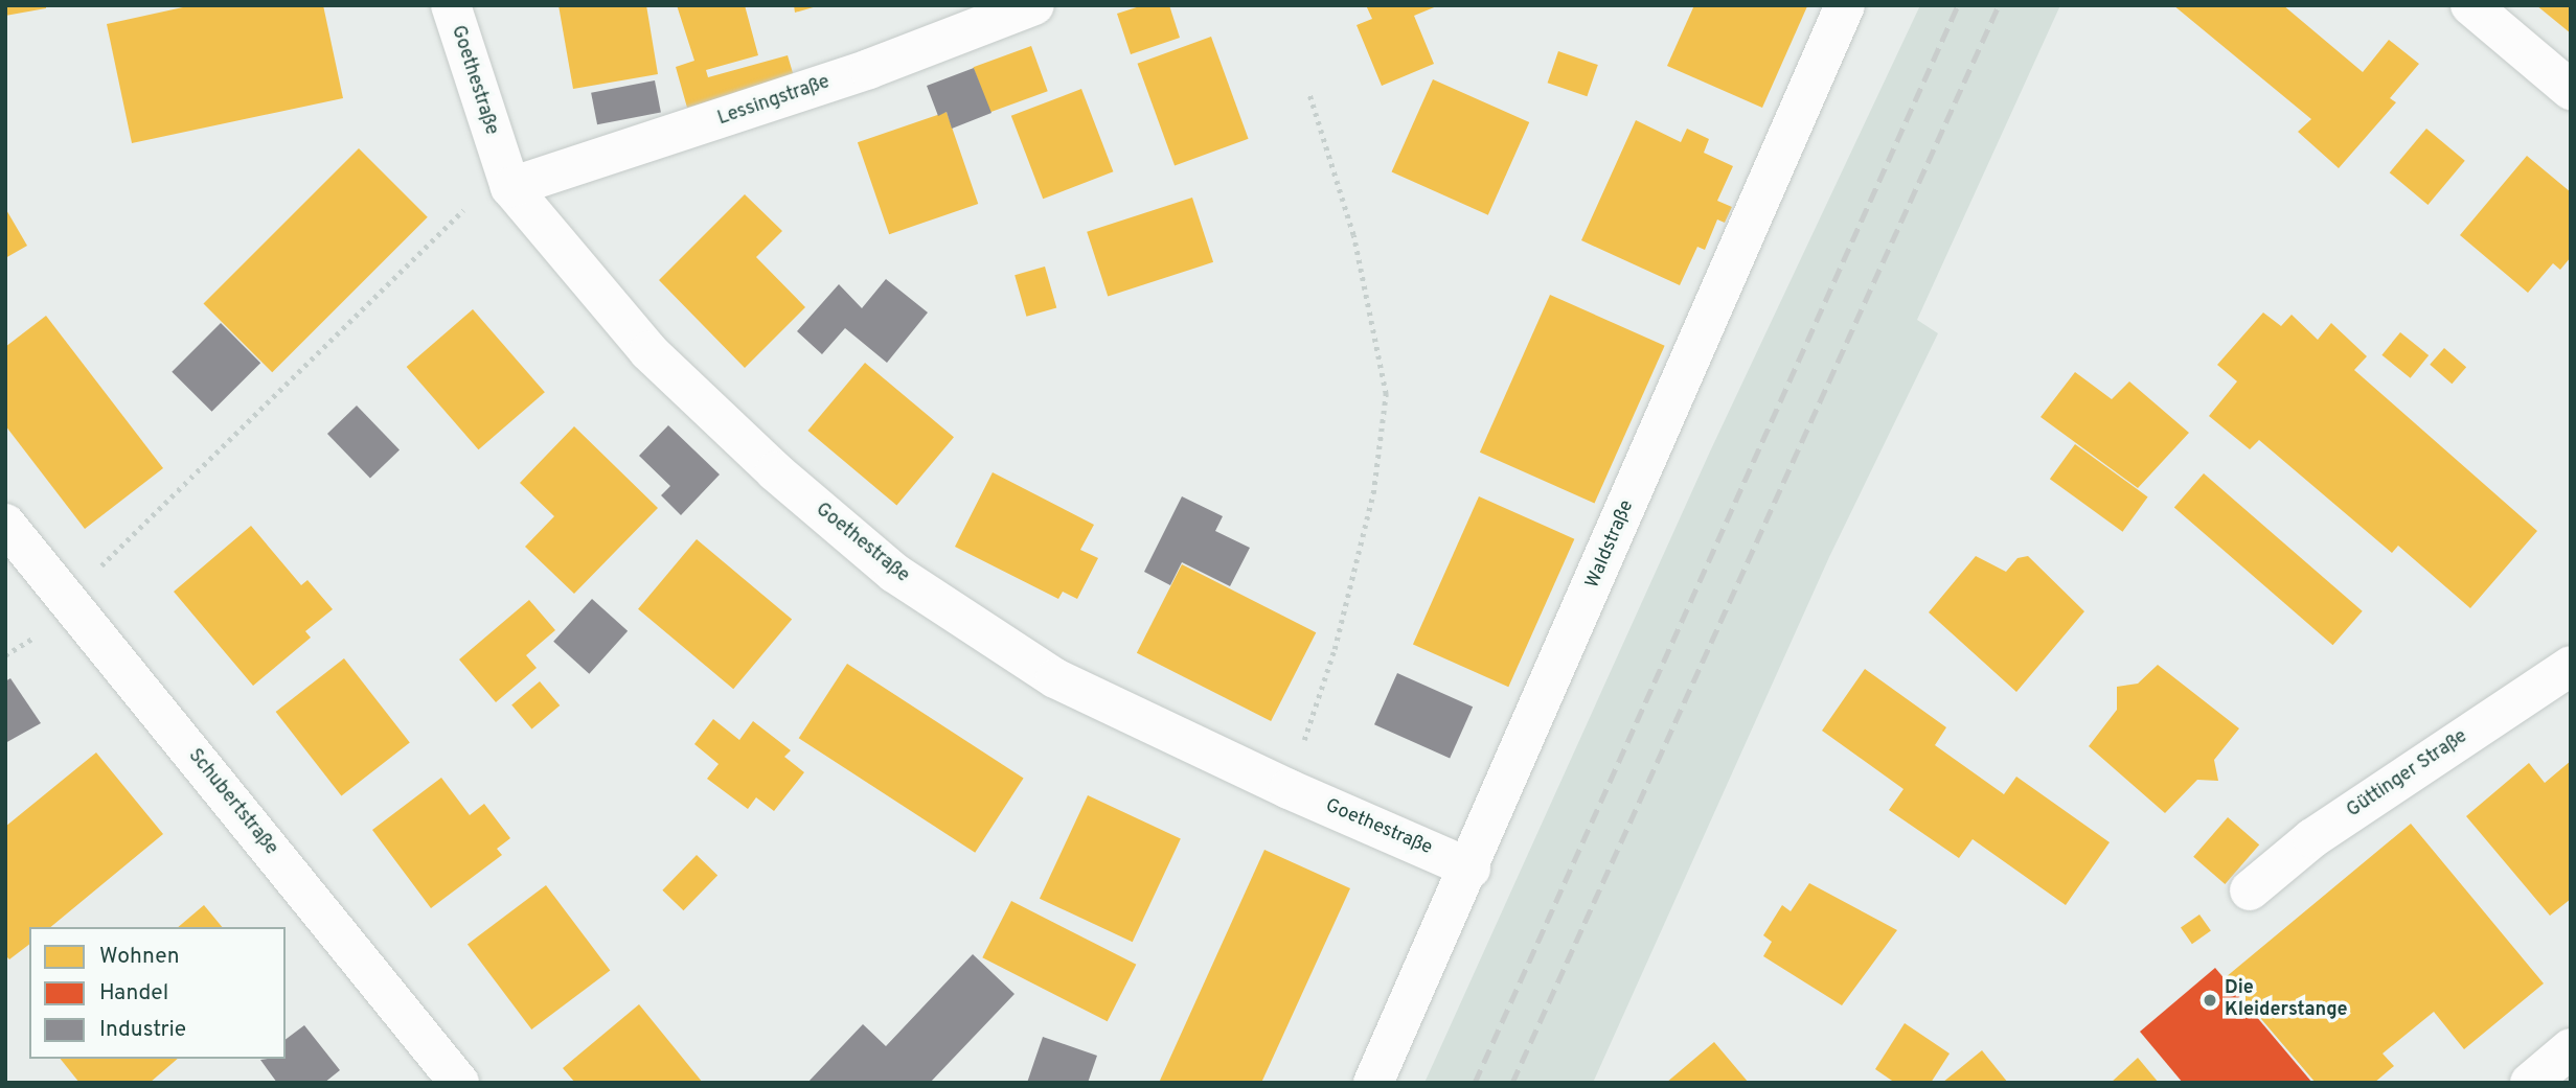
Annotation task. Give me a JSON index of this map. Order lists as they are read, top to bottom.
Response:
{
  "streets": {
    "street": [
      "Goethestraße",
      "Lessingstraße",
      "Waldstraße",
      "Güttinger Straße",
      "Schubertstraße"
    ]
  },
  "crossings": [
    ["Goethestraße", "Lessingstraße"],
    ["Goethestraße", "Waldstraße"]
  ],
  "places": ["Die Kleiderstange"],
  "legend": ["Wohnen", "Handel", "Industrie"]
}
